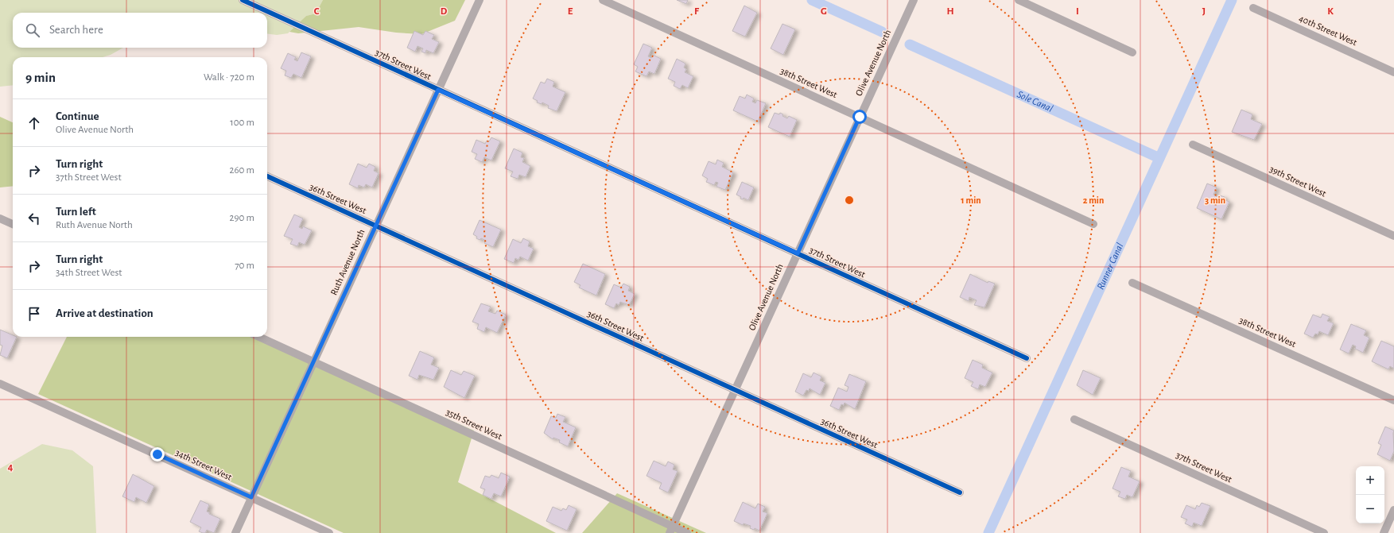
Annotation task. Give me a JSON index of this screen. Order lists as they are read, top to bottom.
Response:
{
  "streets": {
    "street": [
      "40th Street West",
      "Olive Avenue North",
      "37th Street West",
      "38th Street West",
      "39th Street West",
      "36th Street West",
      "Ruth Avenue North",
      "35th Street West",
      "34th Street West"
    ]
  },
  "crossings": [
    ["Olive Avenue North", "37th Street West"],
    ["Olive Avenue North", "38th Street West"],
    ["Olive Avenue North", "36th Street West"],
    ["Olive Avenue North", "35th Street West"],
    ["37th Street West", "Ruth Avenue North"],
    ["36th Street West", "Ruth Avenue North"],
    ["Ruth Avenue North", "35th Street West"],
    ["Ruth Avenue North", "34th Street West"]
  ],
  "water": ["Sole Canal", "Runner Canal"],
  "page": {
    "search": "Search here",
    "heading": ["9 min", "Walk · 720 m"],
    "list": [
      ["Continue", "Olive Avenue North", "100 m"],
      ["Turn right", "37th Street West", "260 m"],
      ["Turn left", "Ruth Avenue North", "290 m"],
      ["Turn right", "34th Street West", "70 m"],
      "Arrive at destination"
    ],
    "map_buttons": ["+", "−"]
  },
  "grid": {
    "columns": [
      "C",
      "D",
      "E",
      "F",
      "G",
      "H",
      "I",
      "J",
      "K"
    ],
    "rows": ["4"]
  },
  "rings": ["1 min", "2 min", "3 min"]
}
